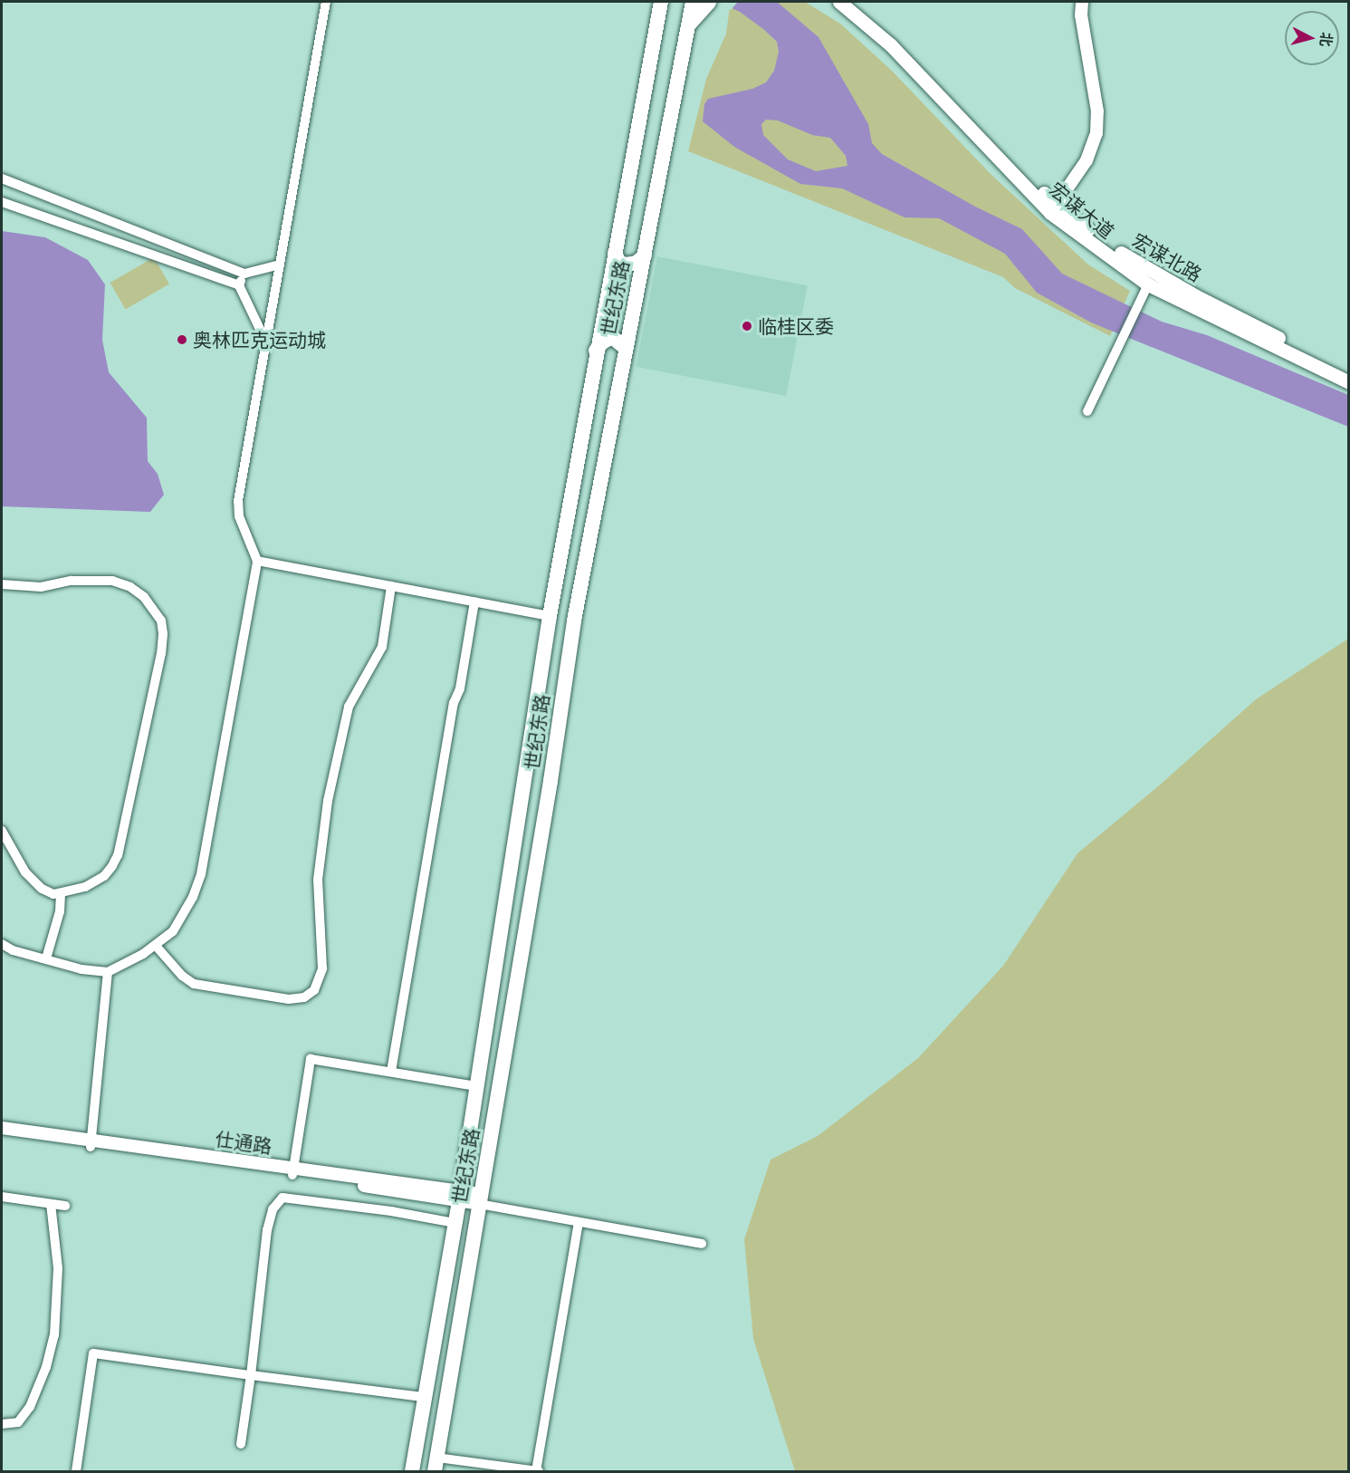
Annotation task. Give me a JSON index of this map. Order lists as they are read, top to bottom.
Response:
{
  "streets": {
    "main road": ["宏谋大道", "宏谋北路", "世纪东路"],
    "street": ["仕通路"]
  },
  "crossings": [
    ["宏谋大道", "宏谋北路"],
    ["世纪东路", "仕通路"]
  ],
  "places": ["临桂区委", "奥林匹克运动城"],
  "north": "right"
}
